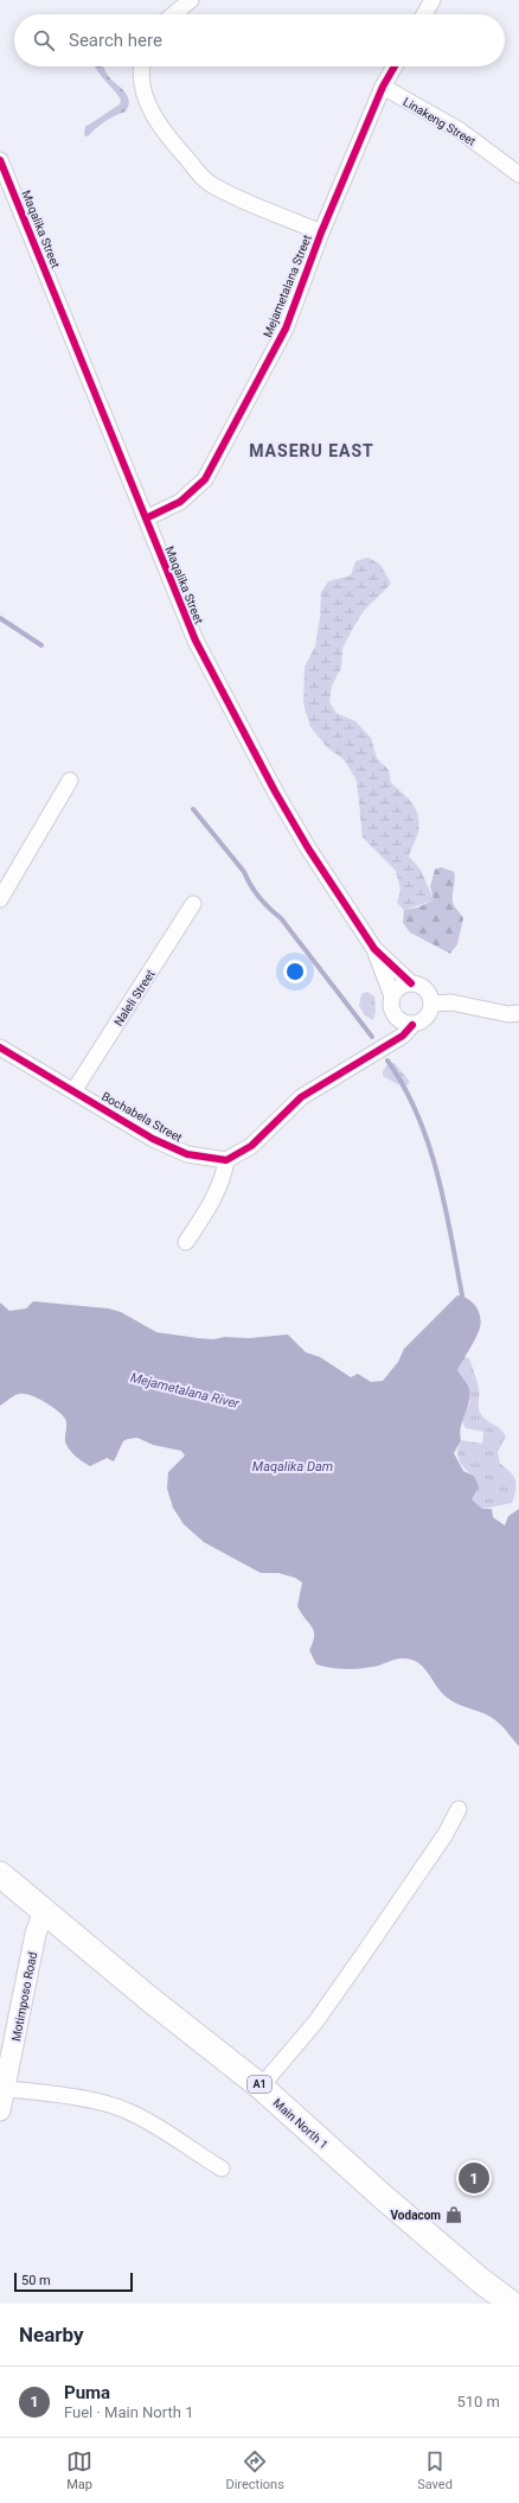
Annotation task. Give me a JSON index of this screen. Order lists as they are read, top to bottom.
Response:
{
  "streets": {
    "main road": ["A1", "Main North 1"],
    "street": [
      "Linakeng Street",
      "Maqalika Street",
      "Mejametalana Street",
      "Naleli Street",
      "Bochabela Street",
      "Motimposo Road"
    ]
  },
  "crossings": [
    ["Linakeng Street", "Mejametalana Street"],
    ["Maqalika Street", "Mejametalana Street"],
    ["Naleli Street", "Bochabela Street"],
    ["Motimposo Road", "Main North 1"]
  ],
  "districts": ["MASERU EAST"],
  "water": ["Mejametalana River", "Maqalika Dam"],
  "places": {
    "shop": ["Vodacom"]
  },
  "scale_bar": "50 m",
  "page": {
    "search": "Search here",
    "pins": "1",
    "scale": "50 m",
    "heading": "Nearby",
    "list": [
      {
        "mark": "1",
        "name": "Puma",
        "note": "Fuel · Main North 1",
        "value": "510 m"
      }
    ],
    "nav": ["Map", "Directions", "Saved"]
  }
}
